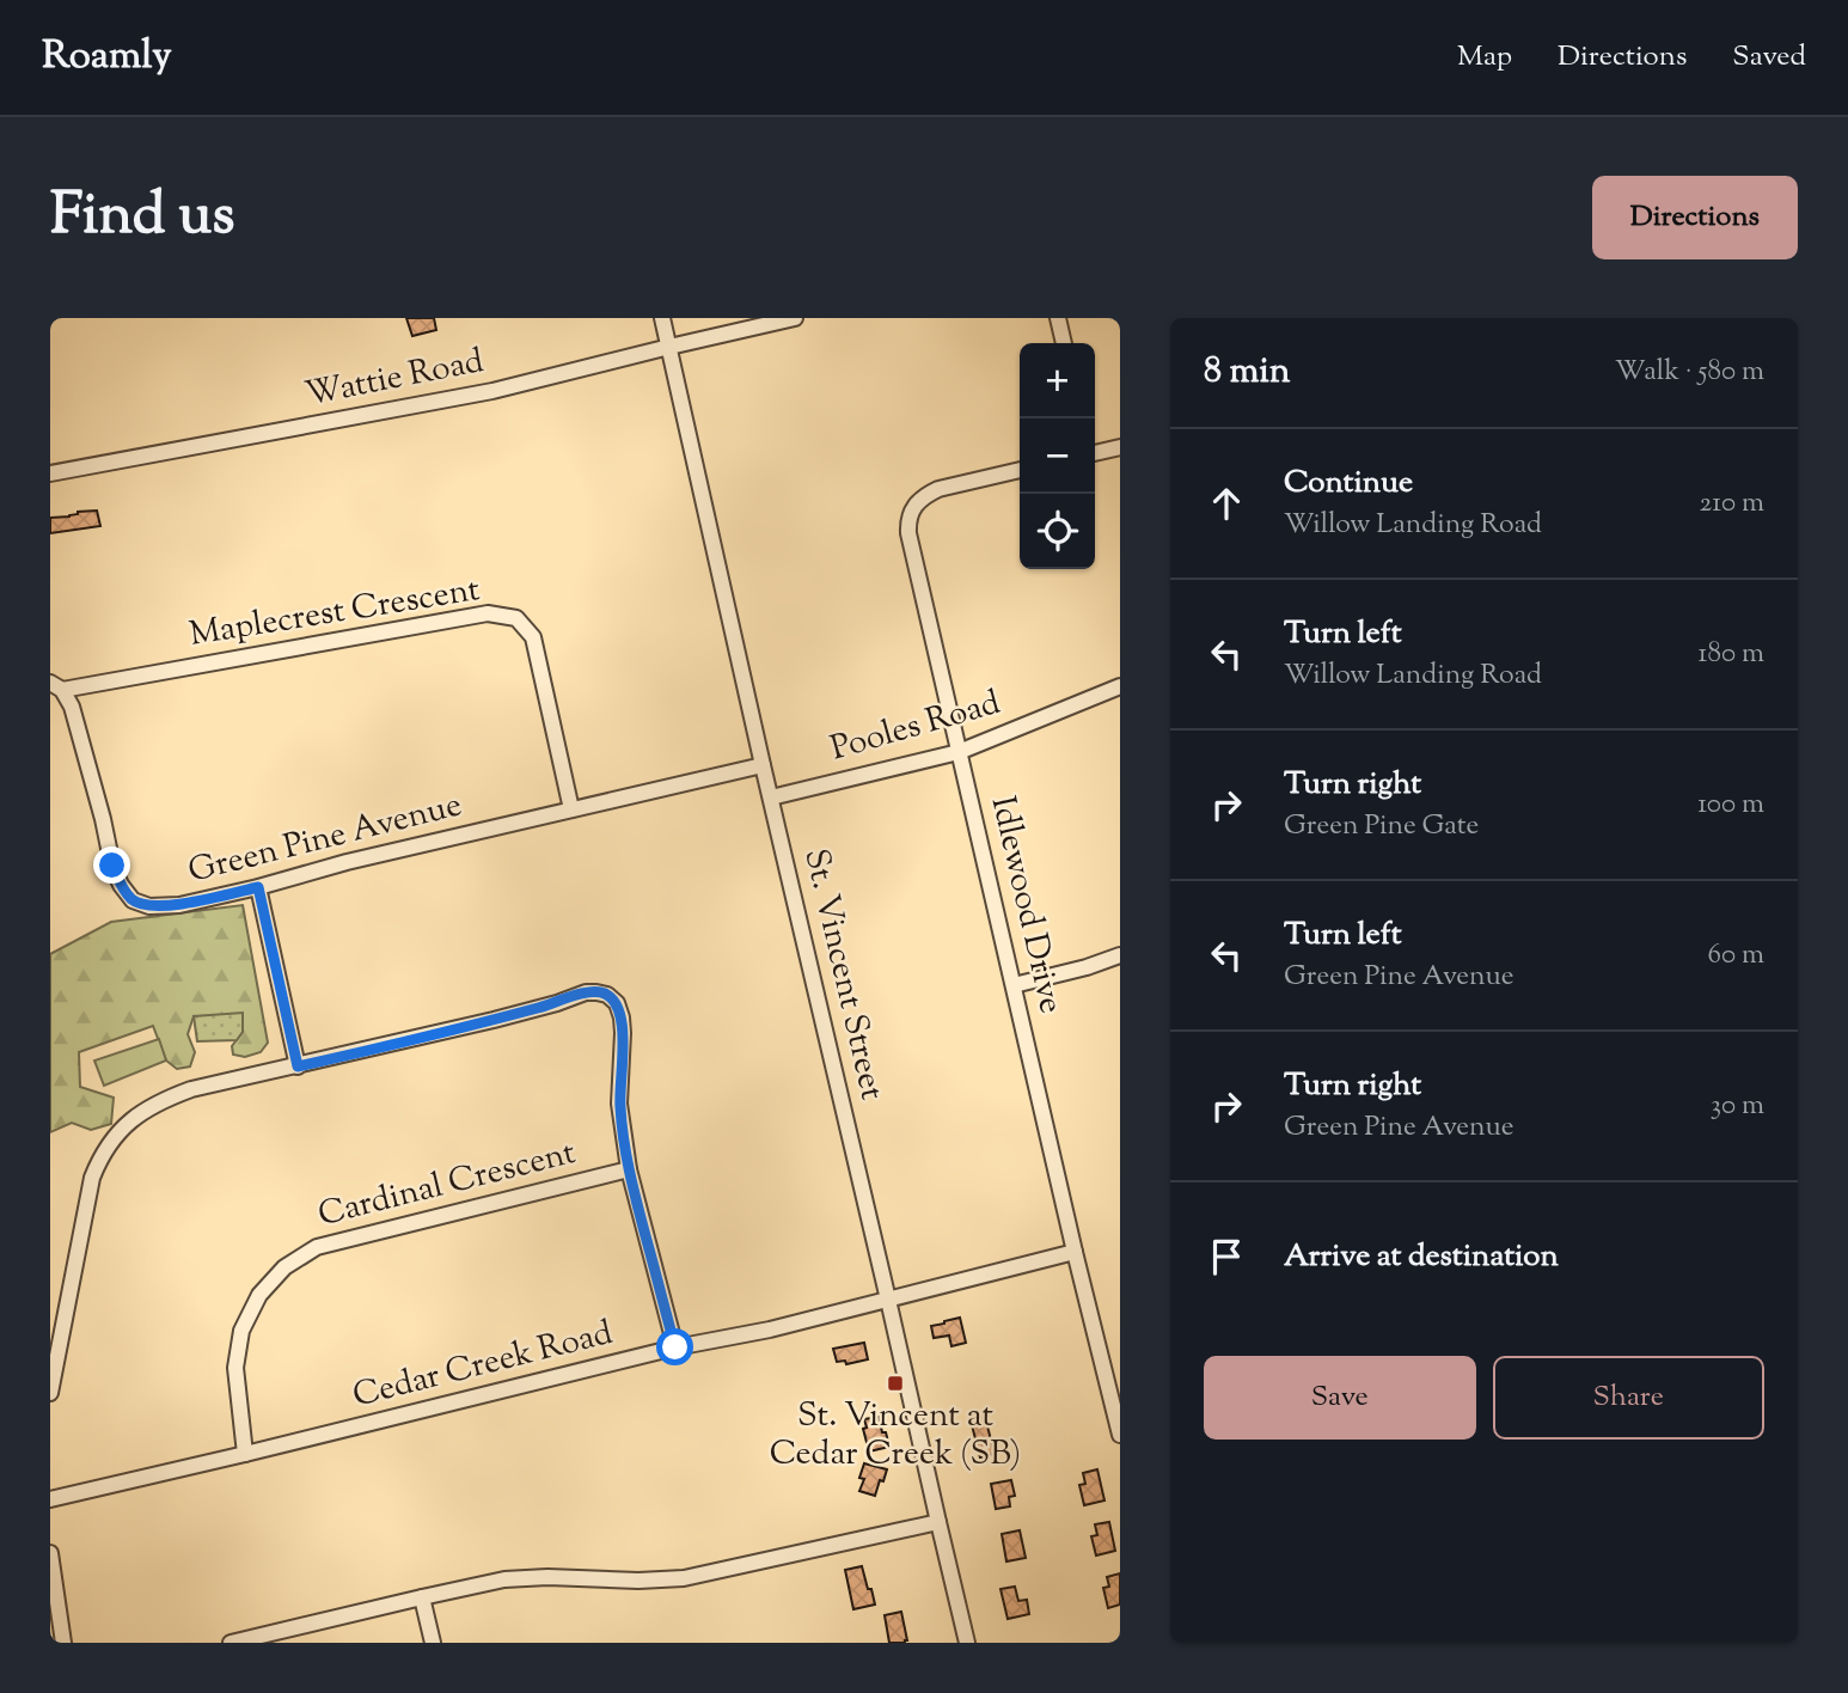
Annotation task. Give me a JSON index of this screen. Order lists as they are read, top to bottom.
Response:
{
  "streets": {
    "street": [
      "Wattie Road",
      "Maplecrest Crescent",
      "Pooles Road",
      "Green Pine Avenue",
      "Idlewood Drive",
      "St. Vincent Street",
      "Cardinal Crescent",
      "Cedar Creek Road"
    ]
  },
  "crossings": [
    ["Wattie Road", "St. Vincent Street"],
    ["Maplecrest Crescent", "Green Pine Avenue"],
    ["Pooles Road", "Idlewood Drive"],
    ["Pooles Road", "St. Vincent Street"],
    ["Green Pine Avenue", "St. Vincent Street"],
    ["Idlewood Drive", "Cedar Creek Road"],
    ["St. Vincent Street", "Cedar Creek Road"],
    ["Cardinal Crescent", "Cedar Creek Road"]
  ],
  "places": {
    "transit": ["St. Vincent at Cedar Creek (SB)"]
  },
  "page": {
    "header": "Roamly",
    "nav": ["Map", "Directions", "Saved"],
    "title": "Find us",
    "buttons": [
      "Directions",
      ["Save", "Share"]
    ],
    "heading": ["8 min", "Walk · 580 m"],
    "map_buttons": ["+", "−"],
    "list": [
      ["Continue", "Willow Landing Road", "210 m"],
      ["Turn left", "Willow Landing Road", "180 m"],
      ["Turn right", "Green Pine Gate", "100 m"],
      ["Turn left", "Green Pine Avenue", "60 m"],
      ["Turn right", "Green Pine Avenue", "30 m"],
      "Arrive at destination"
    ]
  }
}
